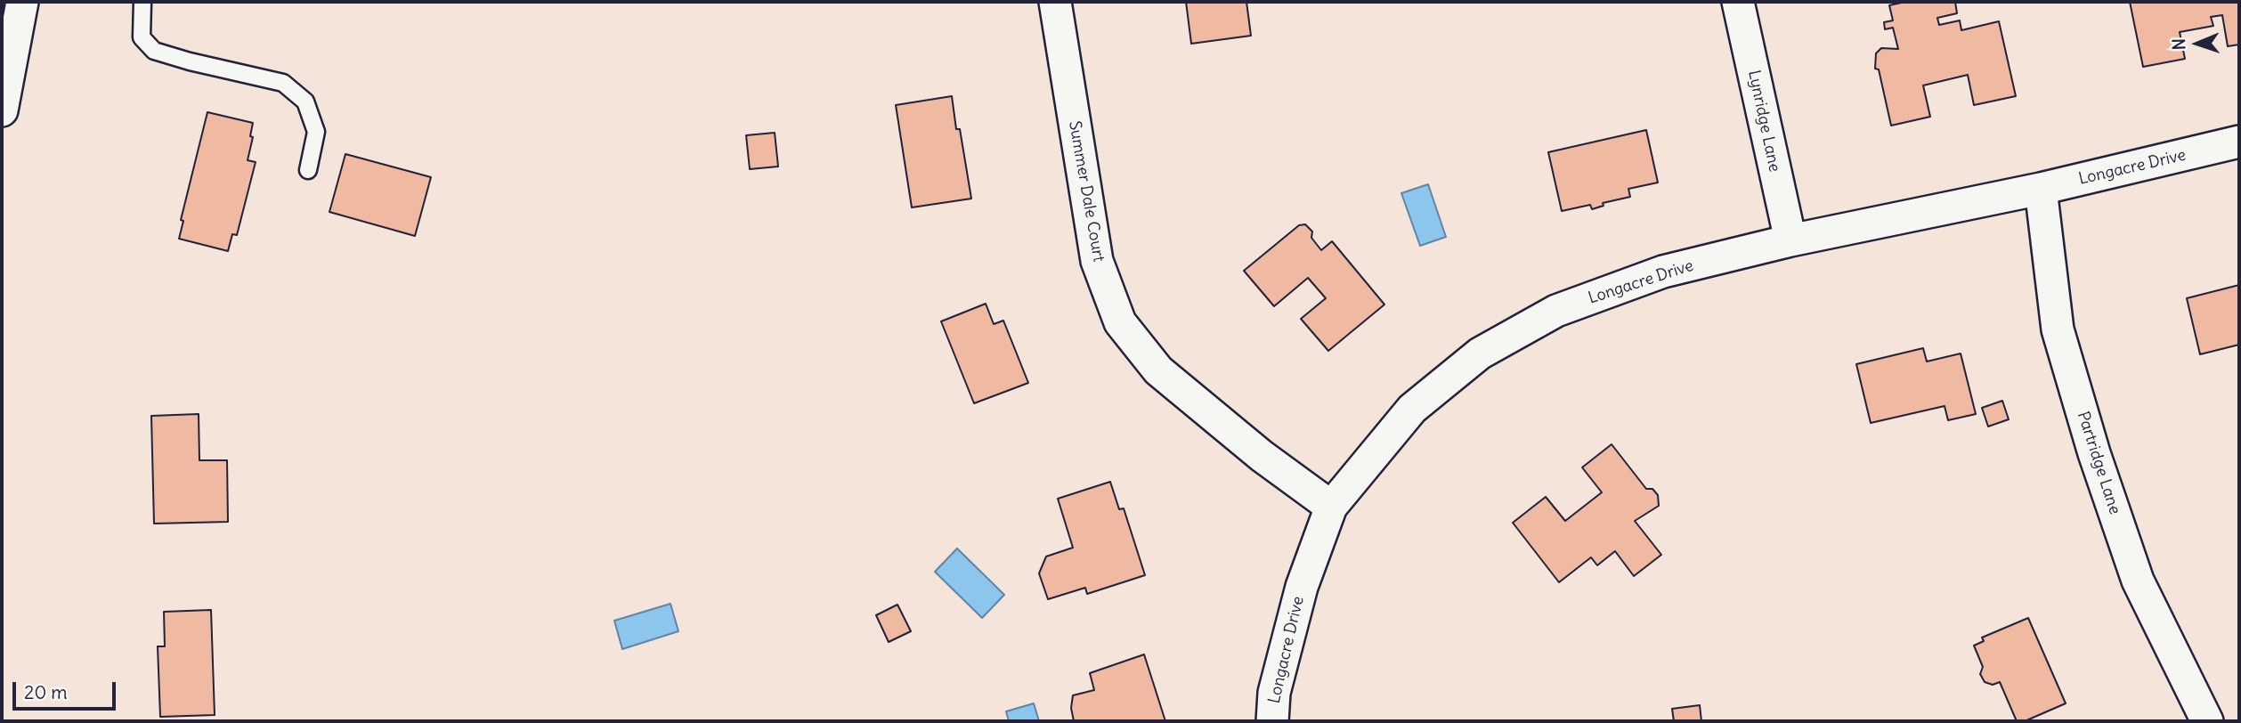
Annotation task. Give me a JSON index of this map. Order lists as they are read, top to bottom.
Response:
{
  "streets": {
    "street": [
      "Lynridge Lane",
      "Longacre Drive",
      "Summer Dale Court",
      "Partridge Lane"
    ]
  },
  "crossings": [
    ["Lynridge Lane", "Longacre Drive"],
    ["Longacre Drive", "Summer Dale Court"],
    ["Longacre Drive", "Partridge Lane"]
  ],
  "scale_bar": "20 m",
  "north": "left"
}
